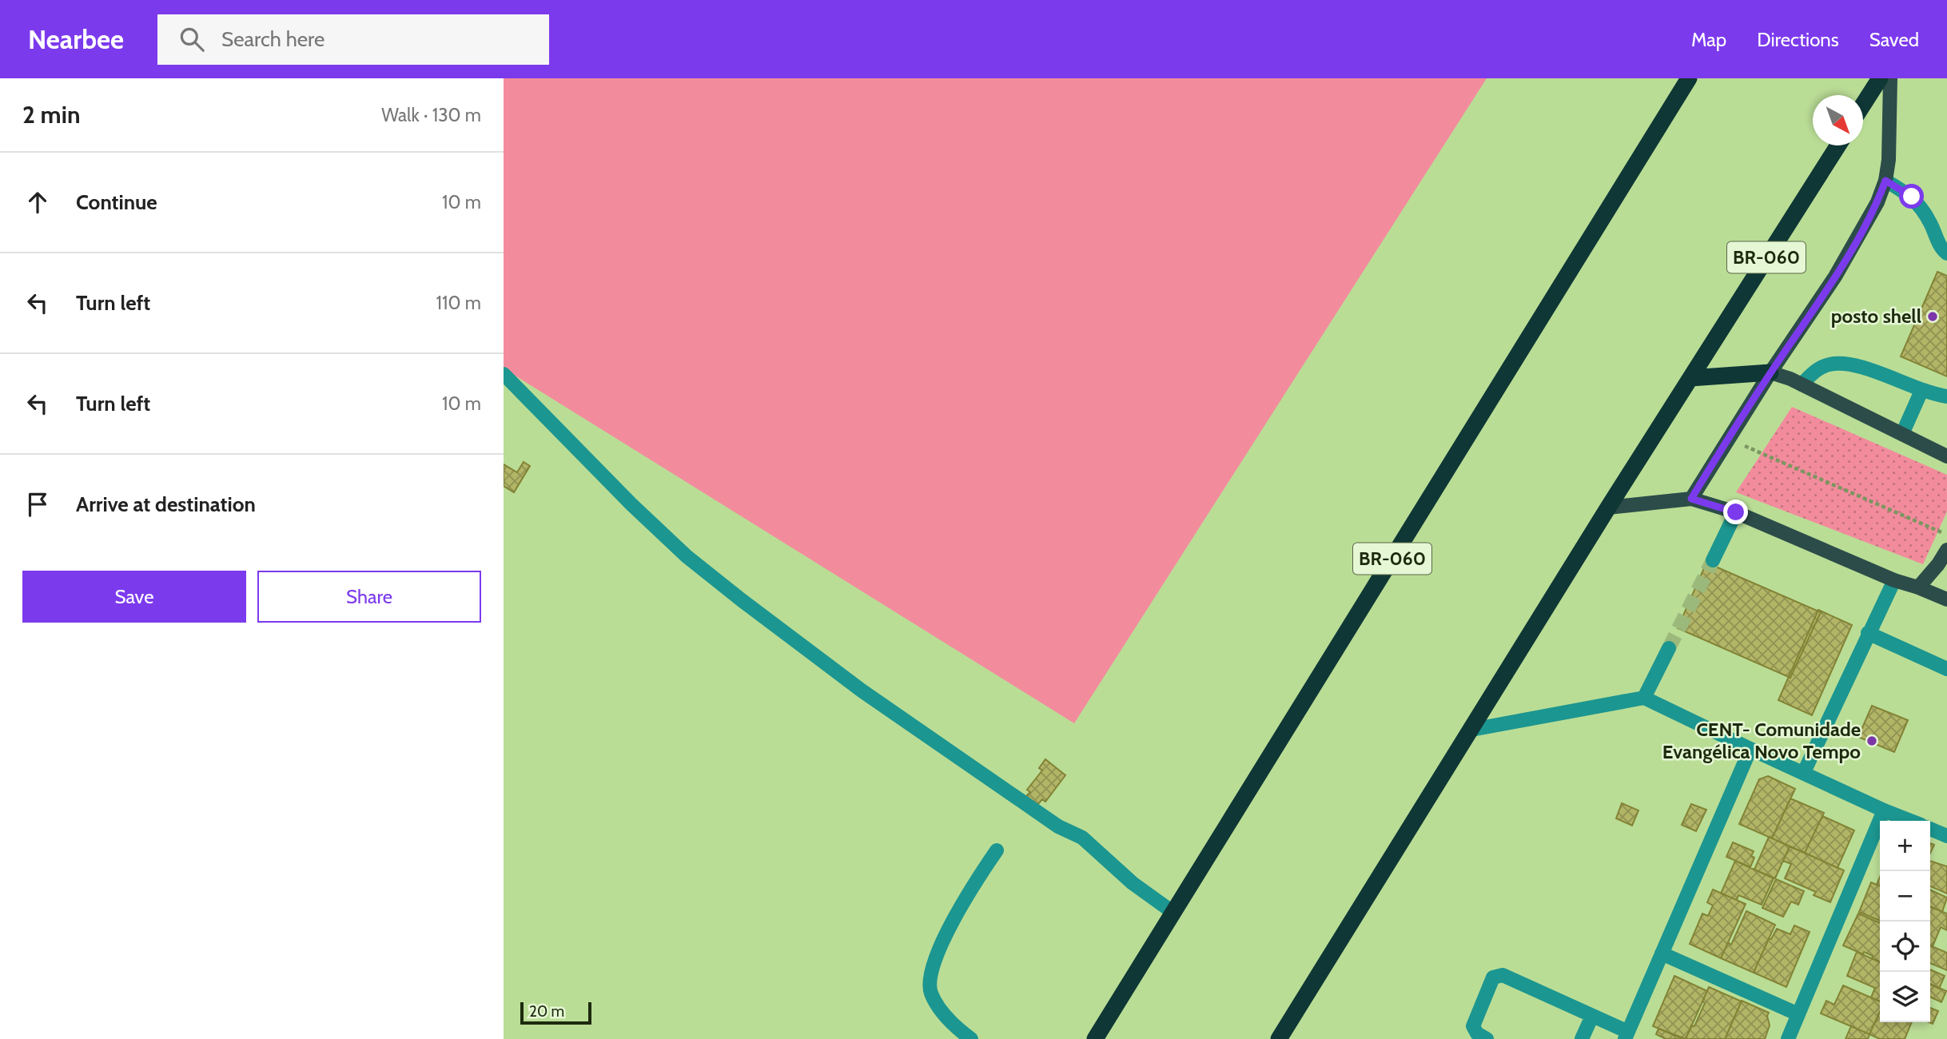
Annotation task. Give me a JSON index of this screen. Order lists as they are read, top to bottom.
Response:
{
  "streets": {
    "highway": ["BR-060"]
  },
  "places": ["posto shell", "CENT- Comunidade Evangélica Novo Tempo"],
  "scale_bar": "20 m",
  "north": "bottom right",
  "page": {
    "header": "Nearbee",
    "search": "Search here",
    "nav": ["Map", "Directions", "Saved"],
    "heading": ["2 min", "Walk · 130 m"],
    "list": [
      ["Continue", "10 m"],
      ["Turn left", "110 m"],
      ["Turn left", "10 m"],
      "Arrive at destination"
    ],
    "buttons": ["Save", "Share"],
    "map_buttons": ["+", "−"],
    "scale": "20 m"
  }
}
